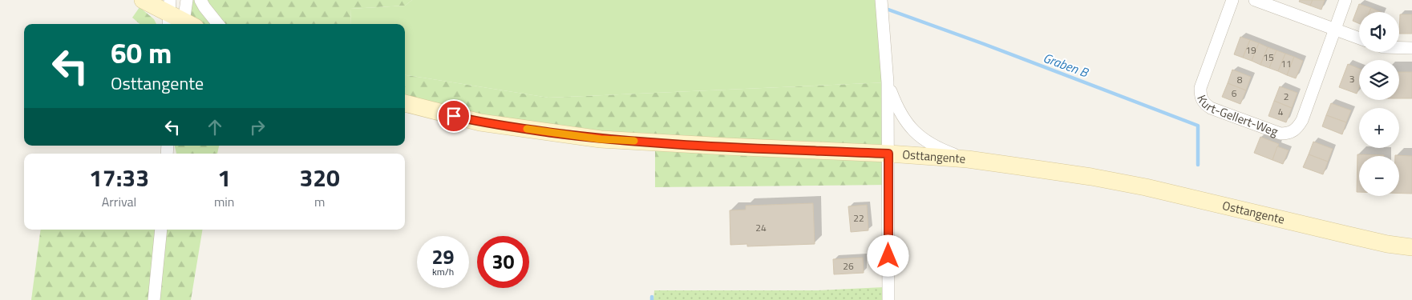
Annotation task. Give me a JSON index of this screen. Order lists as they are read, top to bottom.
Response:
{
  "streets": {
    "main road": ["Osttangente"],
    "street": ["Kurt-Gellert-Weg"]
  },
  "water": ["Graben B"],
  "house_numbers": [
    "19",
    "15",
    "11",
    "3",
    "8",
    "6",
    "2",
    "4",
    "22",
    "24",
    "26"
  ],
  "page": {
    "map_buttons": ["+", "−"],
    "turn": ["60 m", "Osttangente"],
    "eta": [
      "17:33",
      "Arrival",
      "1",
      "min",
      "320",
      "m"
    ],
    "speed": "29 km/h",
    "limit": "30"
  }
}
